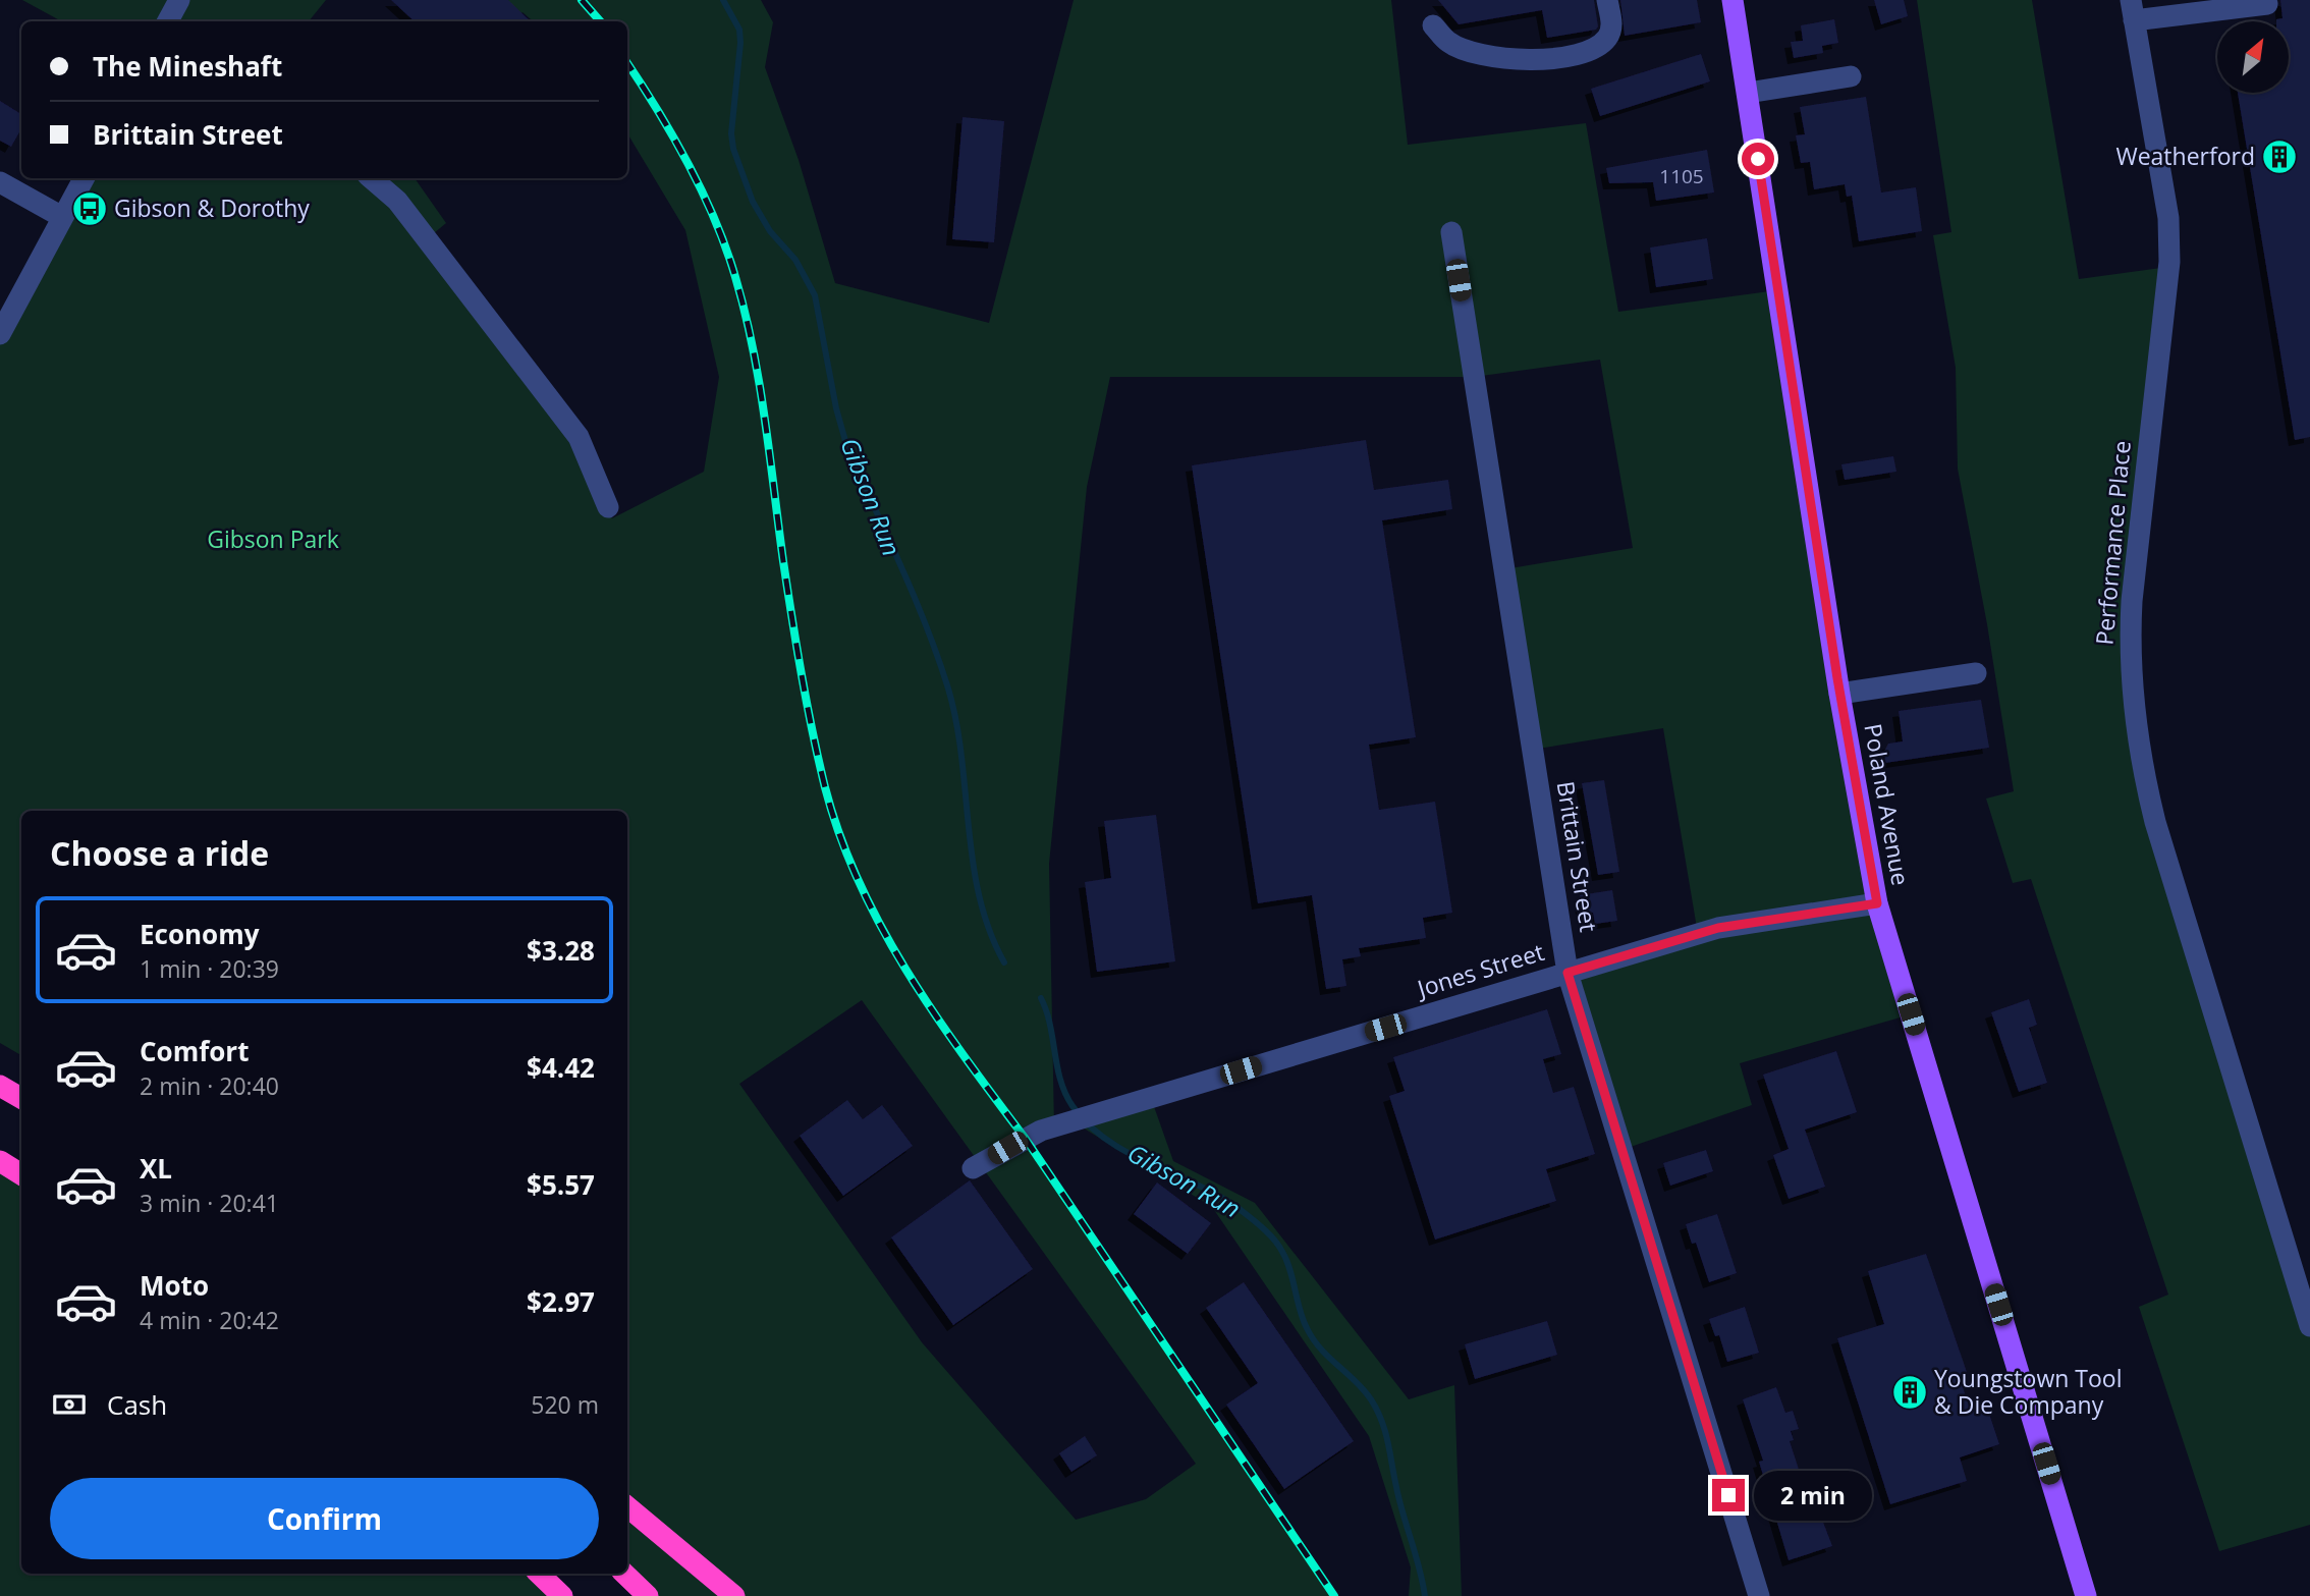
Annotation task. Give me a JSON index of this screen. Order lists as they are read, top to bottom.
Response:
{
  "streets": {
    "main road": ["Poland Avenue"],
    "street": ["Performance Place", "Brittain Street", "Jones Street"]
  },
  "crossings": [
    ["Poland Avenue", "Jones Street"],
    ["Brittain Street", "Jones Street"]
  ],
  "water": ["Gibson Run"],
  "parks": ["Gibson Park"],
  "places": {
    "building": ["Weatherford", "Youngstown Tool & Die Company"],
    "bus stop": ["Gibson & Dorothy"]
  },
  "house_numbers": ["1105"],
  "north": "top right",
  "page": {
    "banner": ["The Mineshaft", "Brittain Street"],
    "heading": "Choose a ride",
    "list": [
      {
        "name": "Economy",
        "note": "1 min · 20:39",
        "value": "$3.28"
      },
      {
        "name": "Comfort",
        "note": "2 min · 20:40",
        "value": "$4.42"
      },
      {
        "name": "XL",
        "note": "3 min · 20:41",
        "value": "$5.57"
      },
      {
        "name": "Moto",
        "note": "4 min · 20:42",
        "value": "$2.97"
      }
    ],
    "pay": ["Cash", "520 m"],
    "buttons": "Confirm",
    "bubble": "2 min"
  }
}
